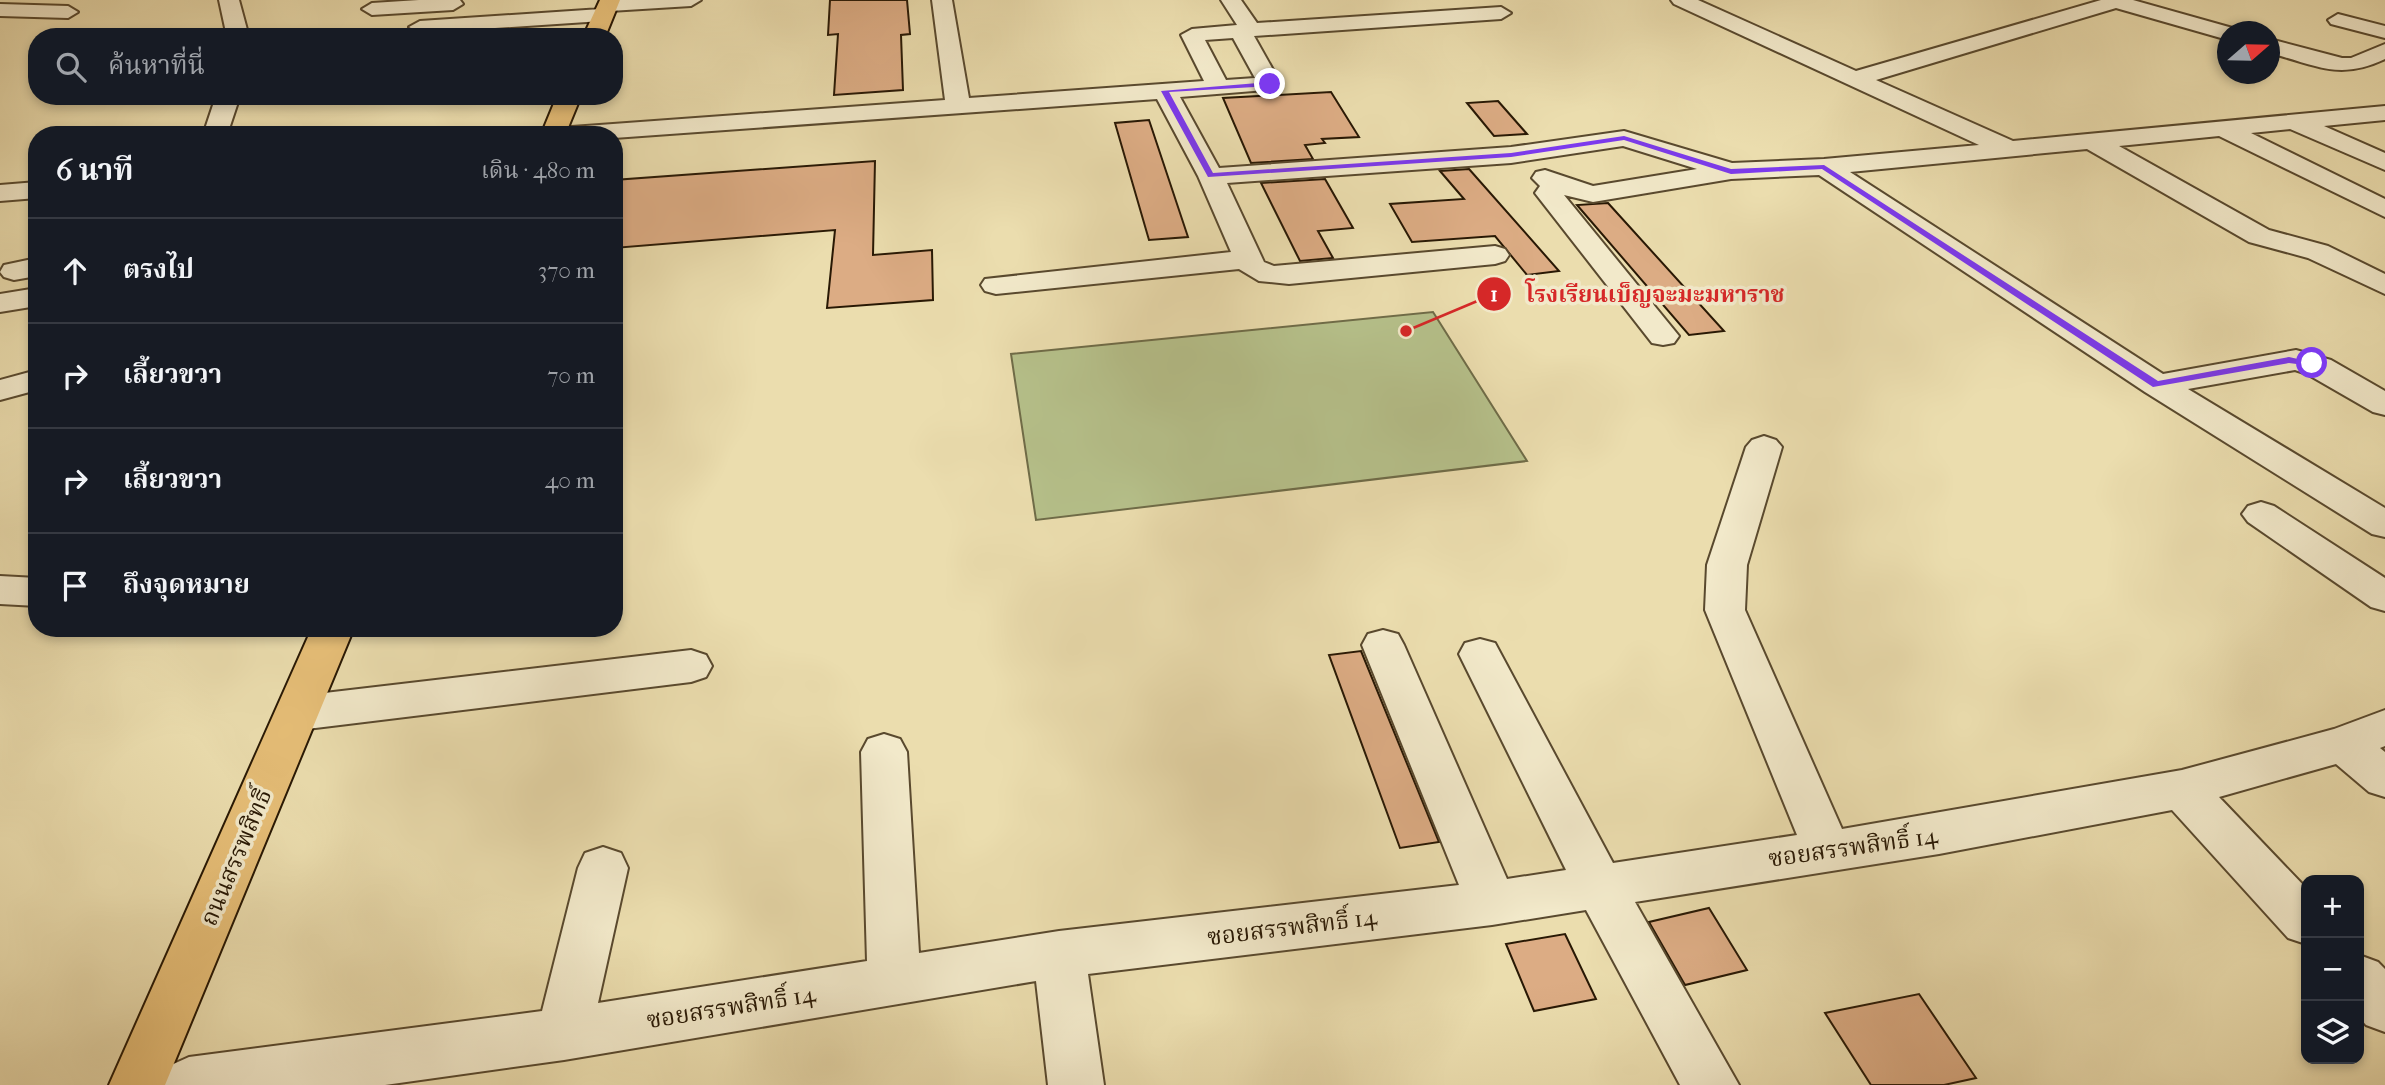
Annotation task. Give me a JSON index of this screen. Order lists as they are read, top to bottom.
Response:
{
  "streets": {
    "main road": ["ถนนสรรพสิทธิ์"],
    "street": ["ซอยสรรพสิทธิ์ 14"]
  },
  "places": ["โรงเรียนเบ็ญจะมะมหาราช"],
  "north": "right",
  "page": {
    "search": "ค้นหาที่นี่",
    "heading": ["6 นาที", "เดิน · 480 m"],
    "list": [
      ["ตรงไป", "370 m"],
      ["เลี้ยวขวา", "70 m"],
      ["เลี้ยวขวา", "40 m"],
      "ถึงจุดหมาย"
    ],
    "map_buttons": ["+", "−"]
  }
}
